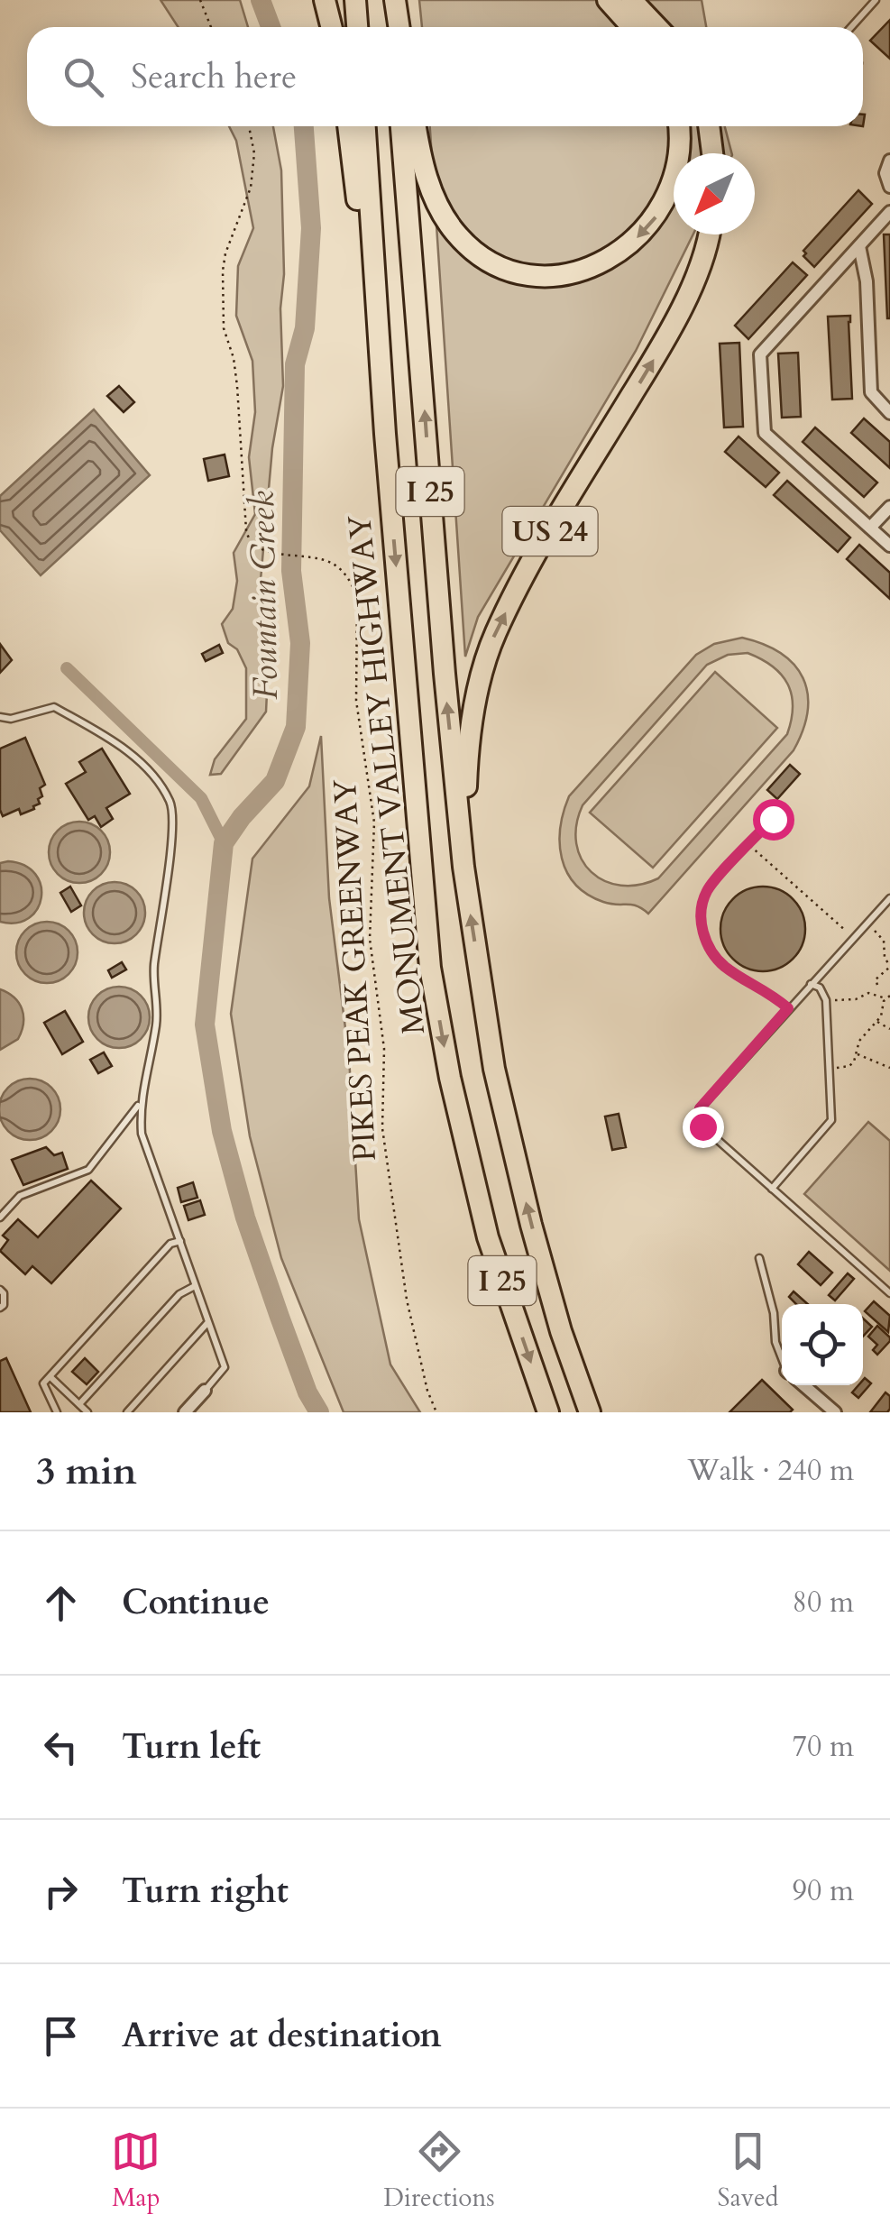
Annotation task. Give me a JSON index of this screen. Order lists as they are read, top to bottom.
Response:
{
  "streets": {
    "highway": ["I 25", "US 24", "MONUMENT VALLEY HIGHWAY"],
    "path": ["PIKES PEAK GREENWAY"]
  },
  "crossings": [
    ["I 25", "US 24"]
  ],
  "water": ["Fountain Creek"],
  "north": "bottom left",
  "page": {
    "search": "Search here",
    "heading": ["3 min", "Walk · 240 m"],
    "list": [
      ["Continue", "80 m"],
      ["Turn left", "70 m"],
      ["Turn right", "90 m"],
      "Arrive at destination"
    ],
    "nav": ["Map", "Directions", "Saved"]
  }
}
